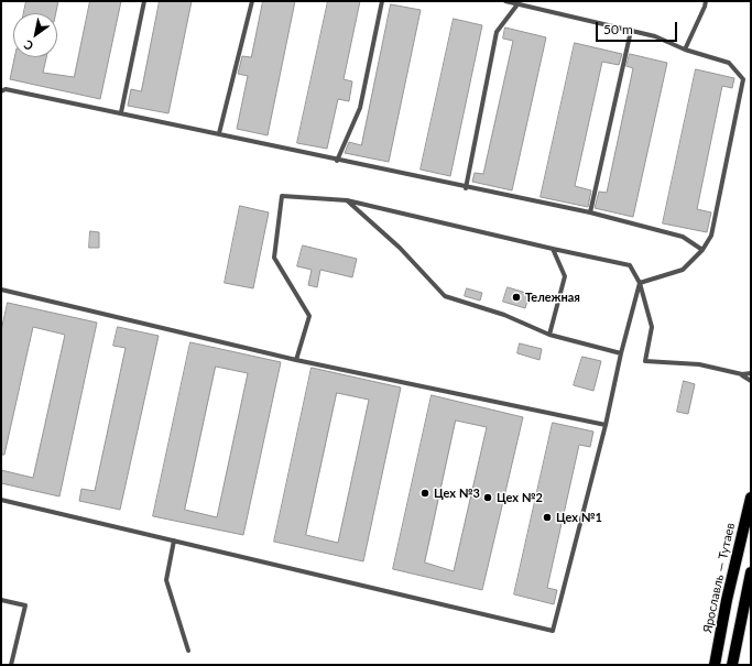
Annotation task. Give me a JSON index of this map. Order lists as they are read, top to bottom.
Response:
{
  "streets": {
    "main road": ["Ярославль — Тутаев"]
  },
  "places": [
    "Тележная",
    "Цех №3",
    "Цех №2",
    "Цех №1"
  ],
  "scale_bar": "50 m",
  "north": "bottom left"
}
